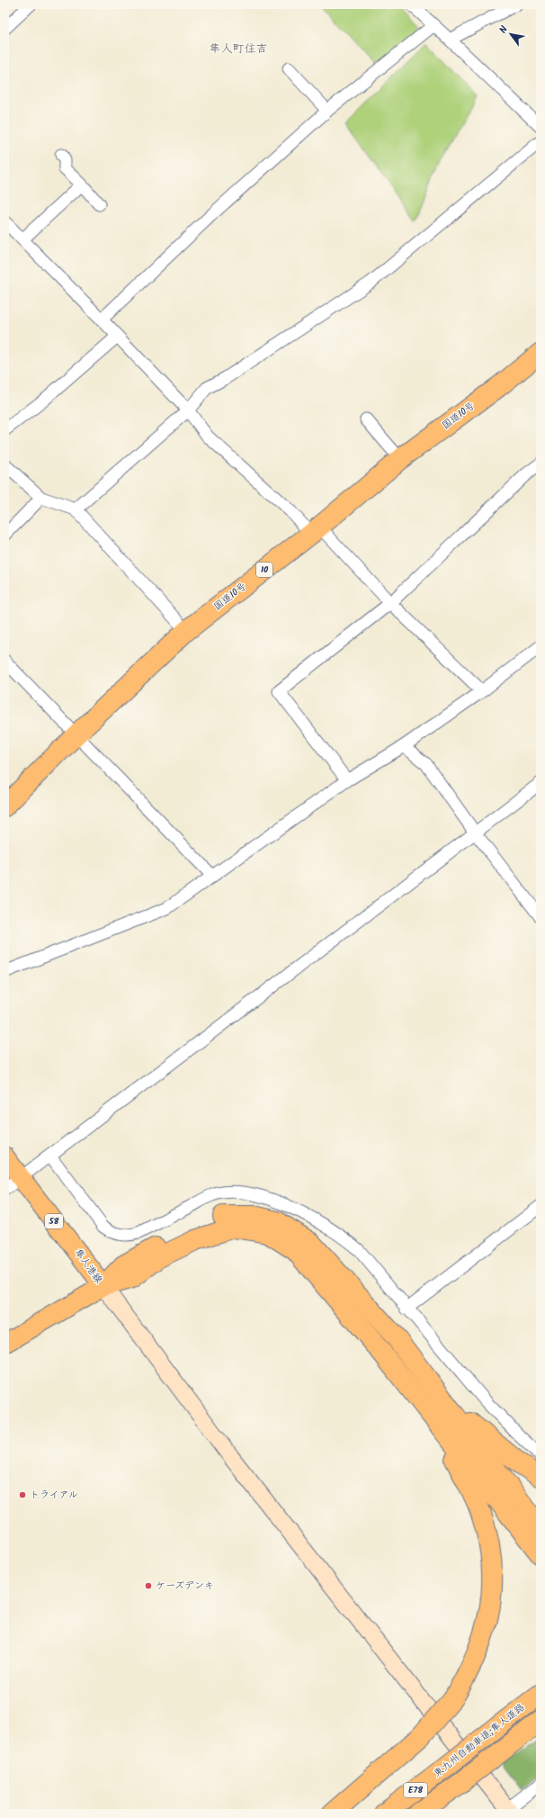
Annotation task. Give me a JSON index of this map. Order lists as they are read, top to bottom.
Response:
{
  "streets": {
    "highway": [
      "国道10号",
      "10",
      "東九州自動車道;隼人道路",
      "E78"
    ],
    "main road": ["58", "隼人港線"]
  },
  "districts": ["隼人町住吉"],
  "places": ["トライアル", "ケーズデンキ"],
  "north": "top left"
}
